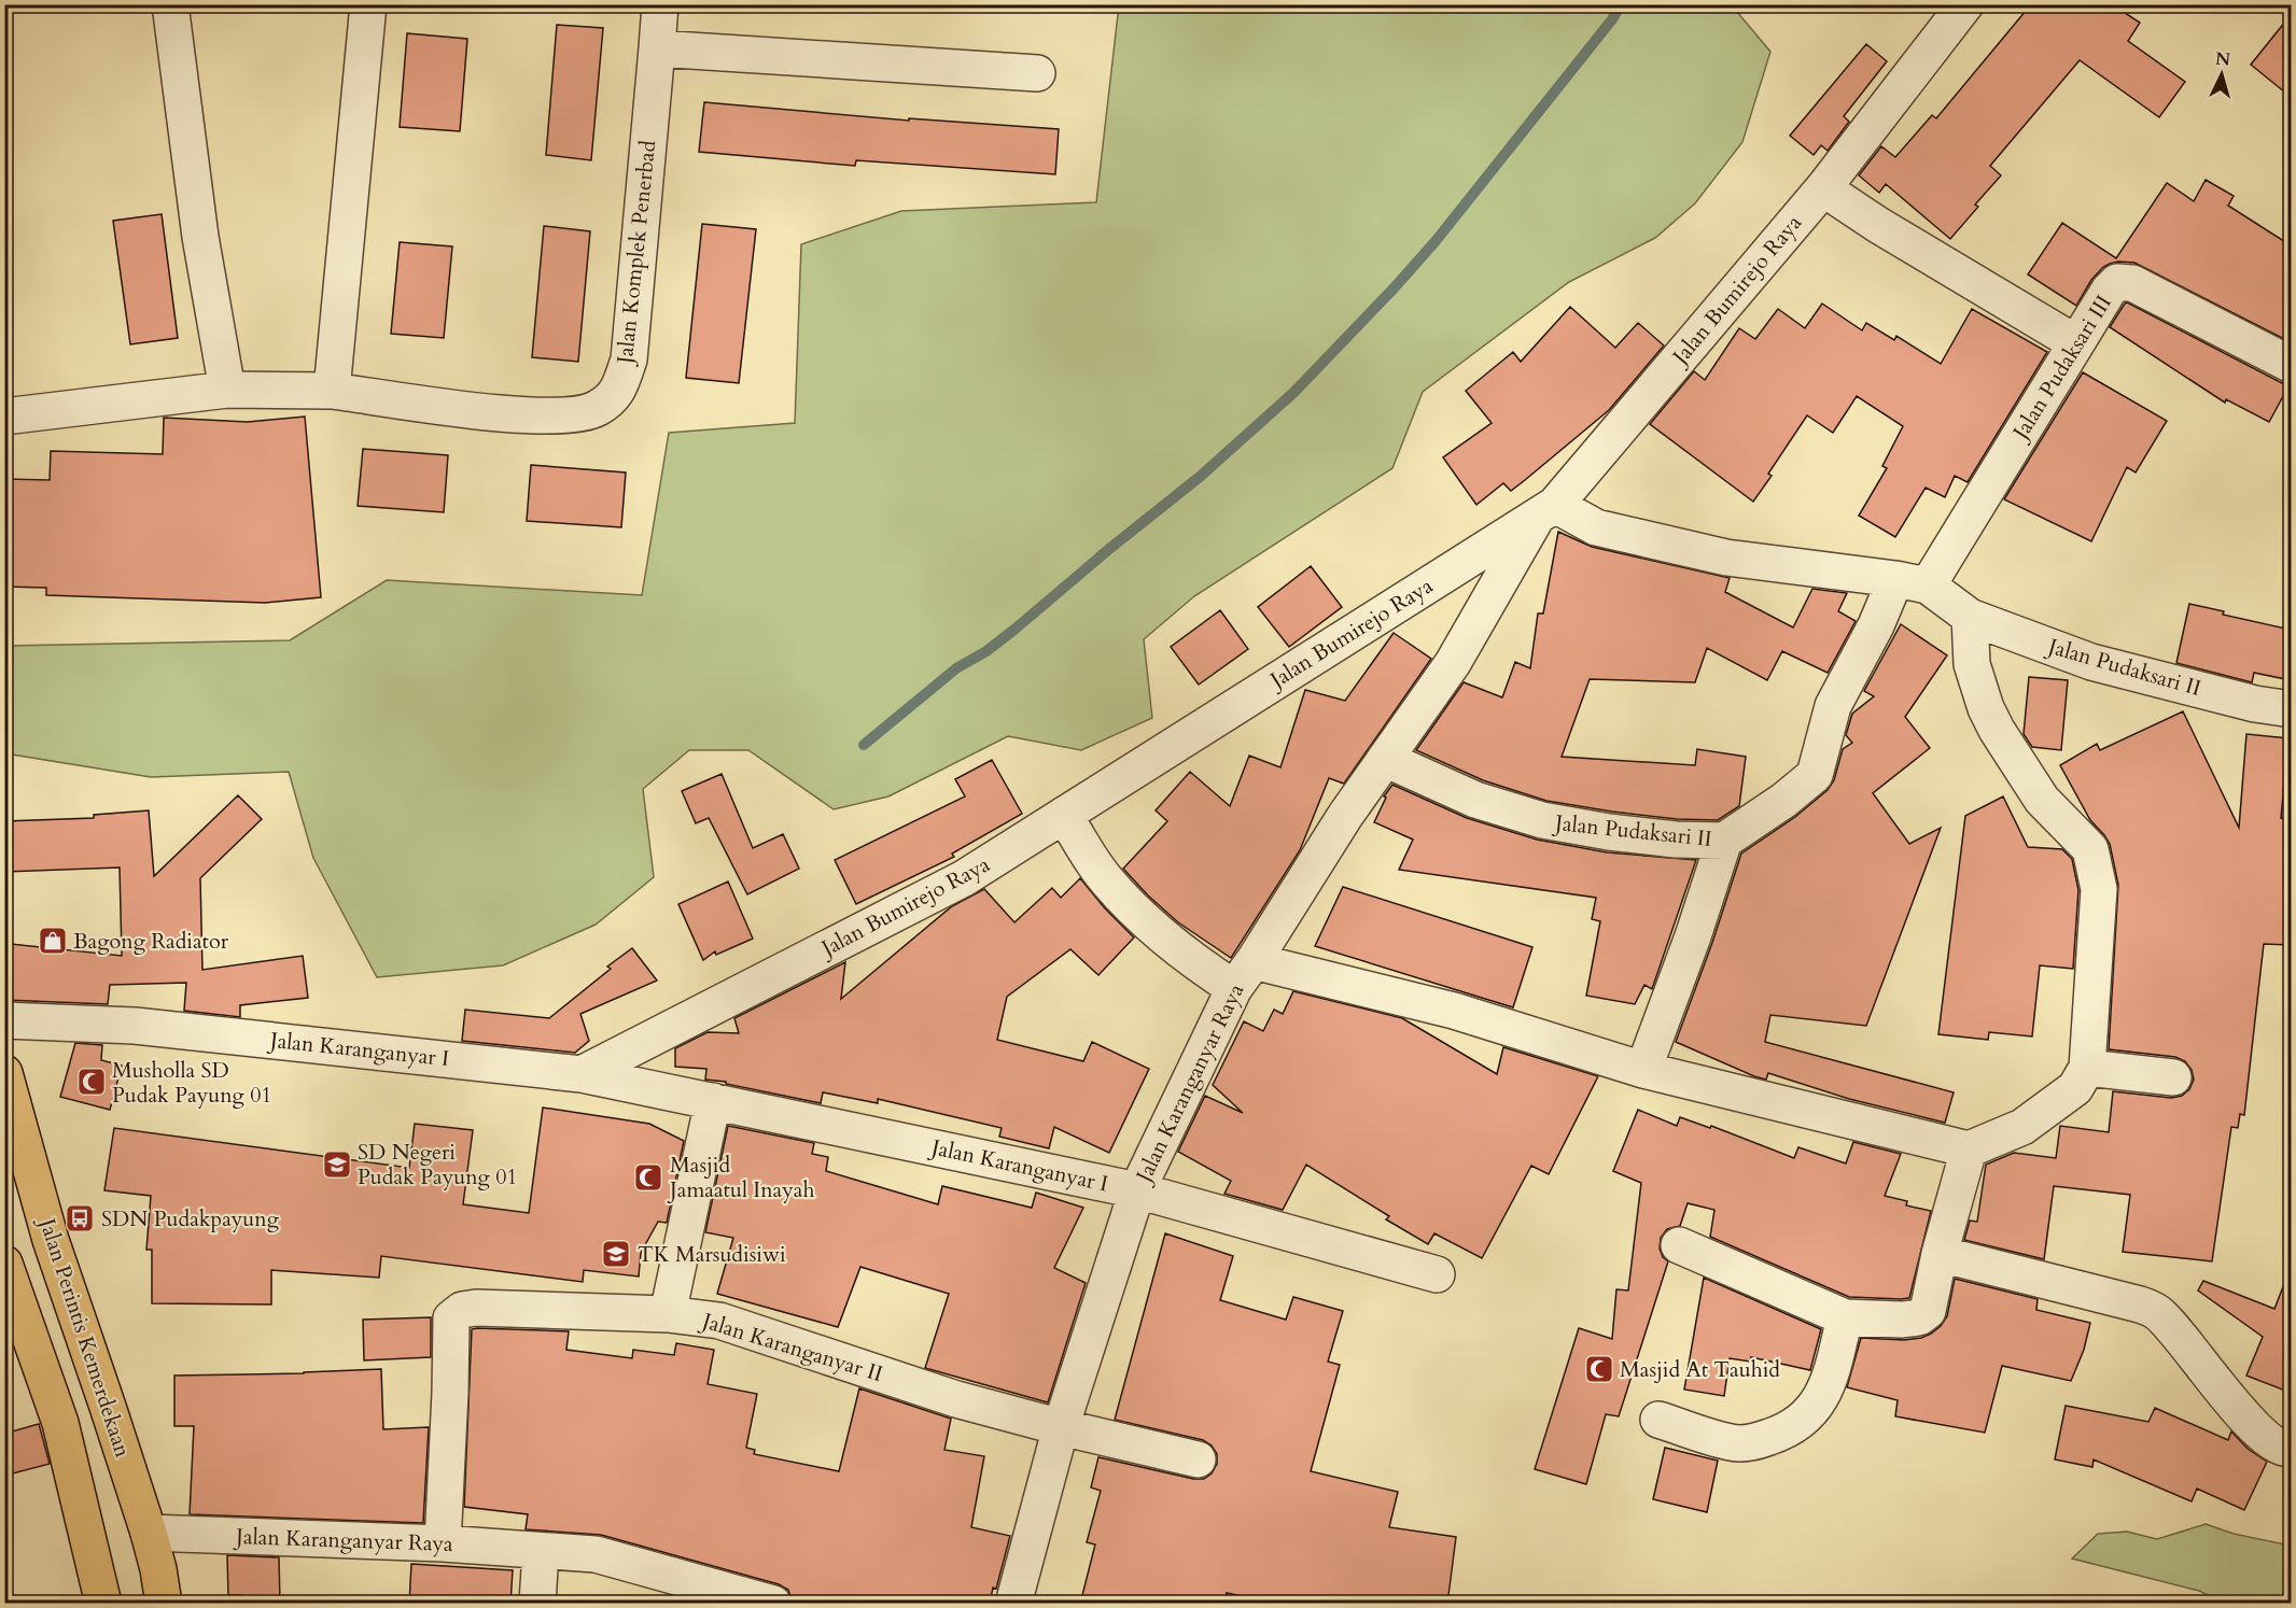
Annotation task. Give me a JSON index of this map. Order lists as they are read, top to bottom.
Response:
{
  "streets": {
    "highway": ["Jalan Perintis Kemerdekaan"],
    "street": [
      "Jalan Komplek Penerbad",
      "Jalan Bumirejo Raya",
      "Jalan Pudaksari III",
      "Jalan Pudaksari II",
      "Jalan Karanganyar I",
      "Jalan Karanganyar Raya",
      "Jalan Karanganyar II"
    ]
  },
  "crossings": [
    ["Jalan Bumirejo Raya", "Jalan Pudaksari II"],
    ["Jalan Bumirejo Raya", "Jalan Karanganyar I"],
    ["Jalan Bumirejo Raya", "Jalan Karanganyar Raya"],
    ["Jalan Pudaksari III", "Jalan Pudaksari II"],
    ["Jalan Pudaksari II", "Jalan Karanganyar Raya"],
    ["Jalan Karanganyar I", "Jalan Karanganyar Raya"],
    ["Jalan Karanganyar Raya", "Jalan Perintis Kemerdekaan"],
    ["Jalan Karanganyar Raya", "Jalan Karanganyar II"]
  ],
  "places": {
    "shop": ["Bagong Radiator"],
    "mosque": ["Musholla SD Pudak Payung 01", "Masjid Jamaatul Inayah", "Masjid At Tauhid"],
    "school or university": ["SD Negeri Pudak Payung 01", "TK Marsudisiwi"],
    "bus stop": ["SDN Pudakpayung"]
  },
  "north": "top"
}
